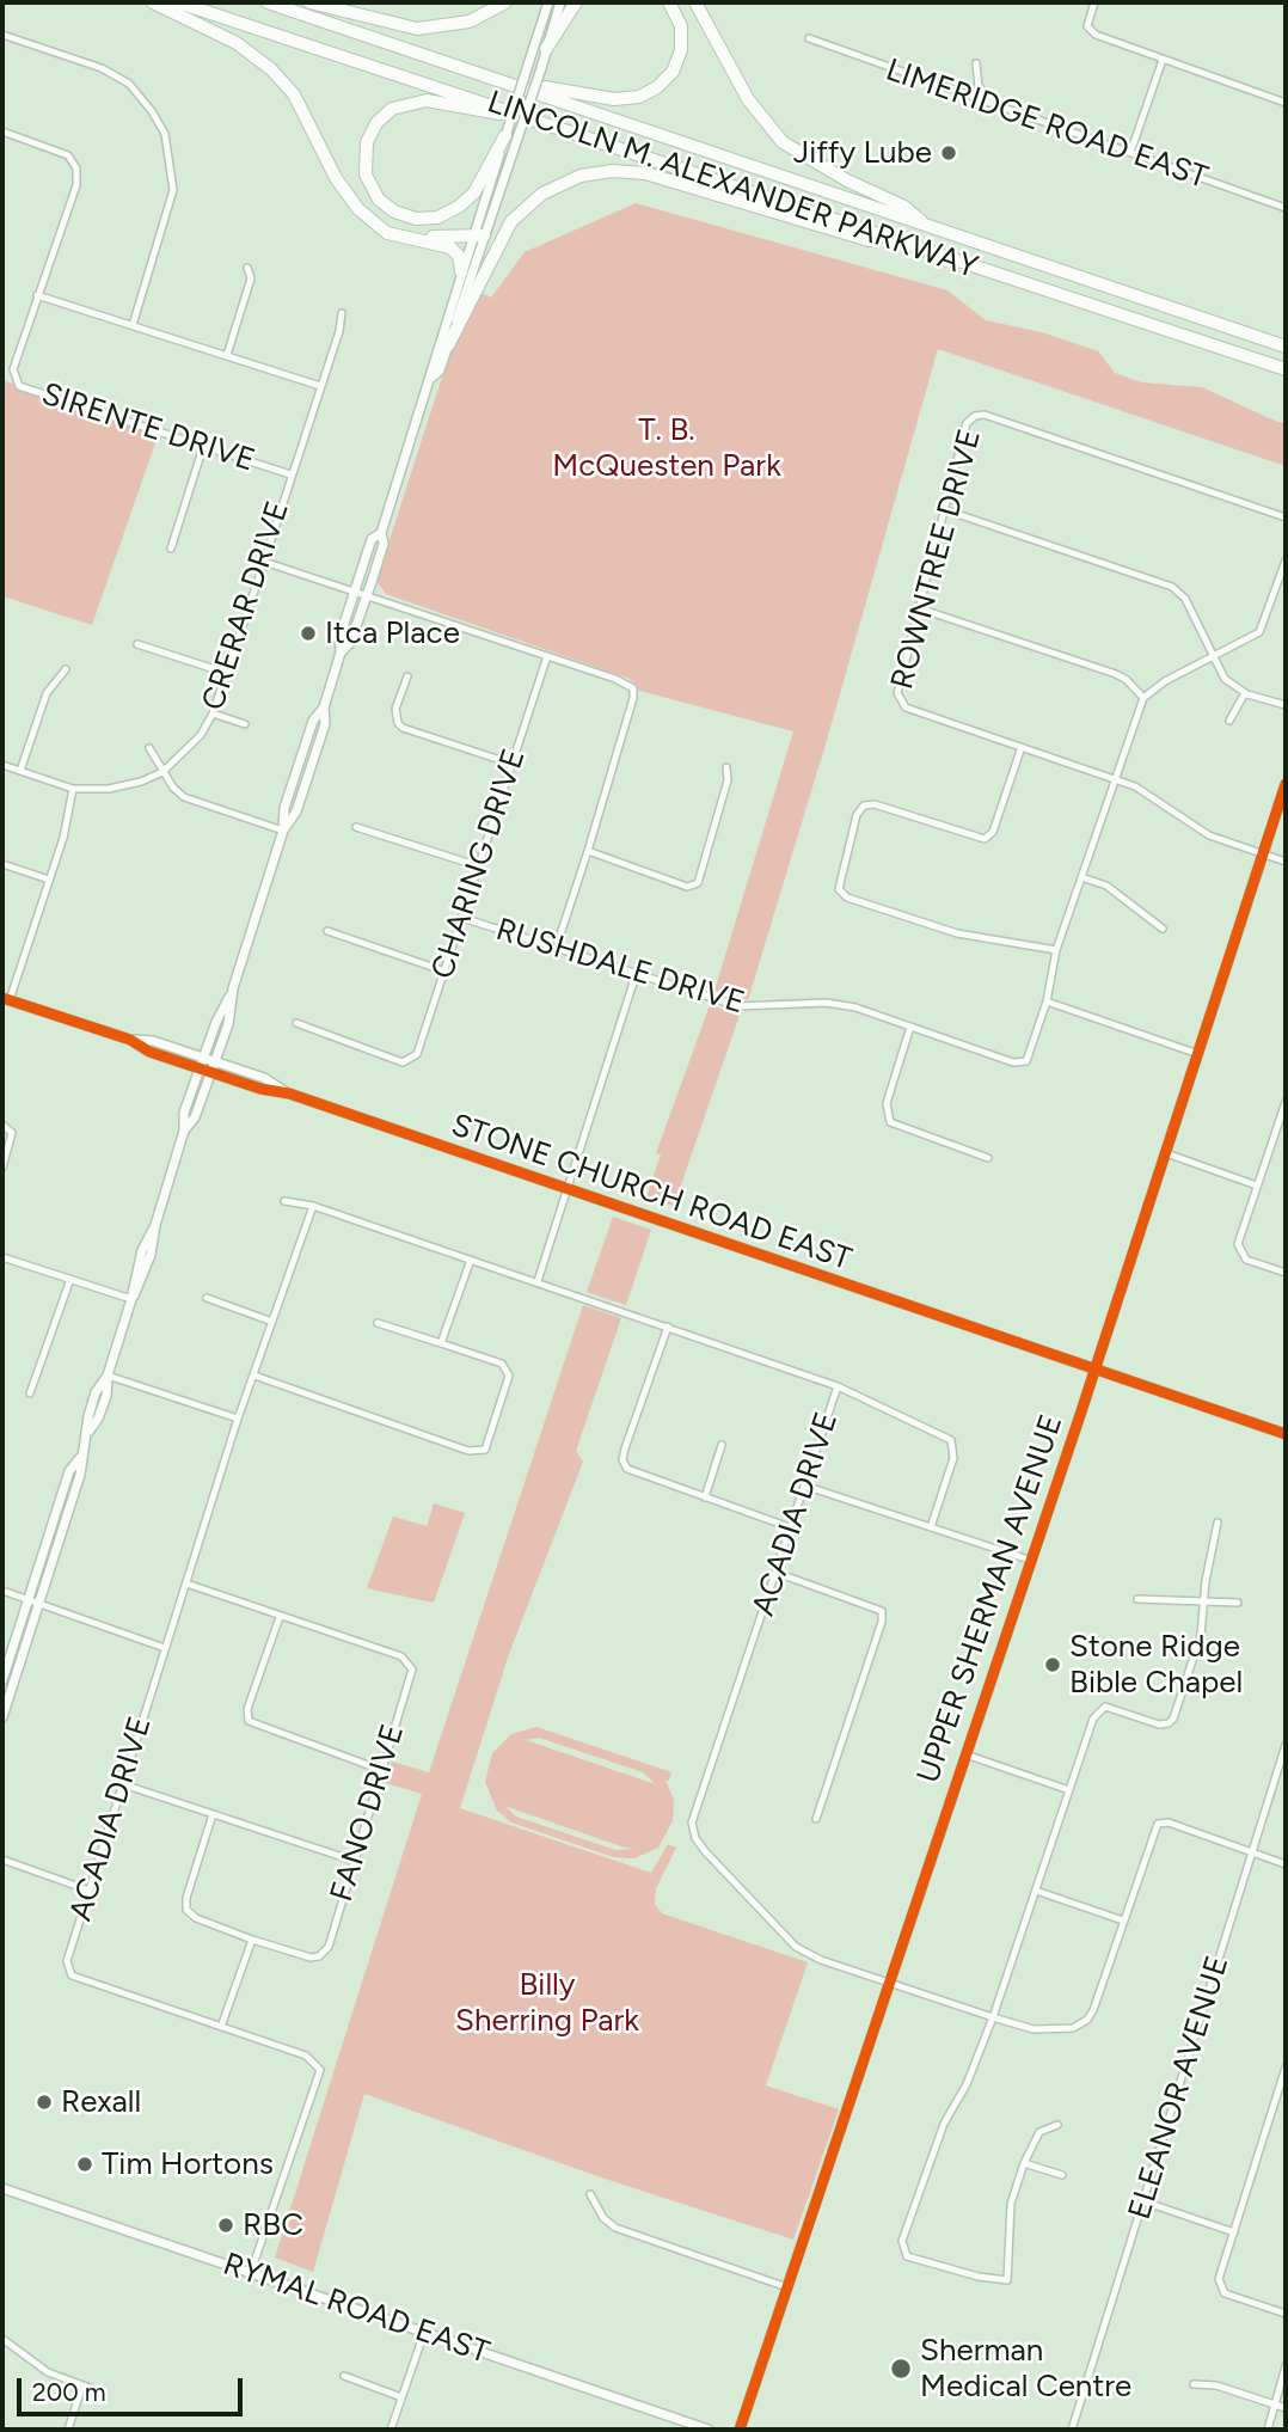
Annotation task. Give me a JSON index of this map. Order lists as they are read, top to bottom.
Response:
{
  "streets": {
    "highway": ["LINCOLN M. ALEXANDER PARKWAY"],
    "main road": ["STONE CHURCH ROAD EAST", "UPPER SHERMAN AVENUE", "RYMAL ROAD EAST"],
    "street": [
      "LIMERIDGE ROAD EAST",
      "SIRENTE DRIVE",
      "ROWNTREE DRIVE",
      "CRERAR DRIVE",
      "CHARING DRIVE",
      "RUSHDALE DRIVE",
      "ACADIA DRIVE",
      "FANO DRIVE",
      "ELEANOR AVENUE"
    ]
  },
  "crossings": [
    ["SIRENTE DRIVE", "CRERAR DRIVE"],
    ["ROWNTREE DRIVE", "RUSHDALE DRIVE"],
    ["ROWNTREE DRIVE", "UPPER SHERMAN AVENUE"],
    ["CHARING DRIVE", "RUSHDALE DRIVE"],
    ["STONE CHURCH ROAD EAST", "UPPER SHERMAN AVENUE"],
    ["ACADIA DRIVE", "UPPER SHERMAN AVENUE"],
    ["ACADIA DRIVE", "FANO DRIVE"],
    ["ACADIA DRIVE", "RYMAL ROAD EAST"]
  ],
  "parks": ["T. B. McQuesten Park", "Billy Sherring Park"],
  "places": [
    "Jiffy Lube",
    "Itca Place",
    "Stone Ridge Bible Chapel",
    "Rexall",
    "Tim Hortons",
    "RBC",
    "Sherman Medical Centre"
  ],
  "scale_bar": "200 m"
}
